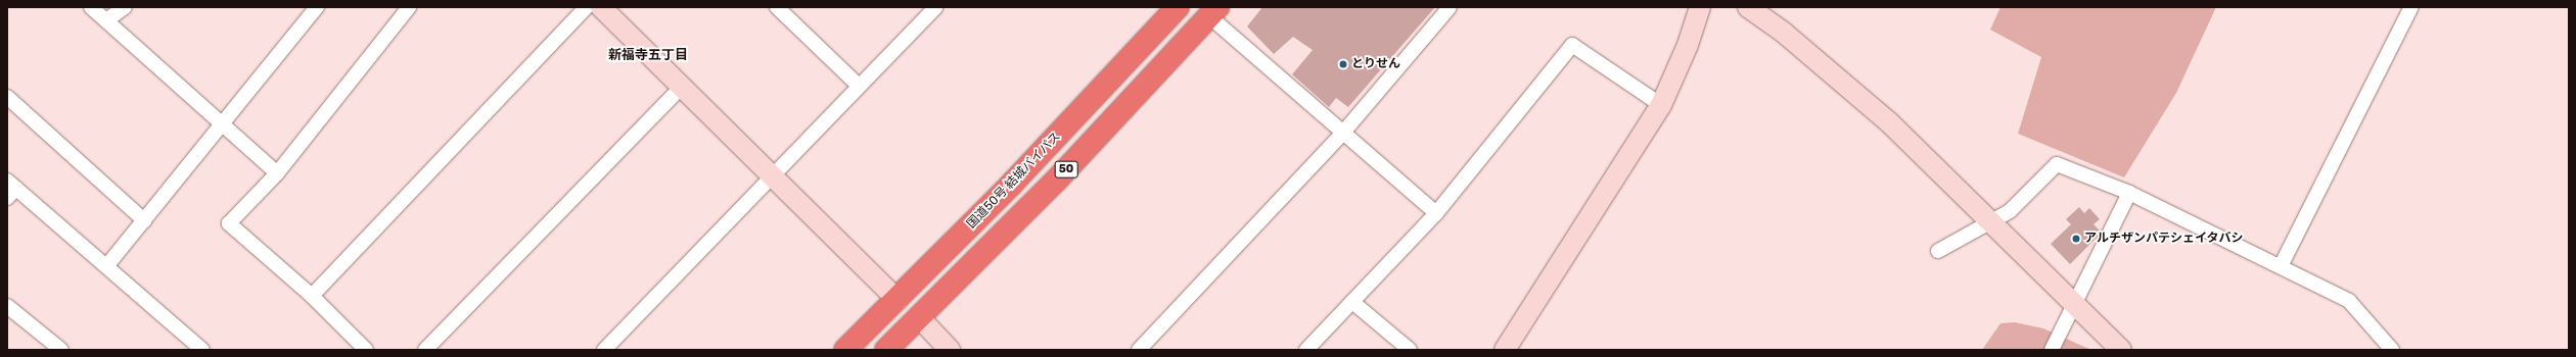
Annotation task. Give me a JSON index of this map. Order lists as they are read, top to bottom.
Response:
{
  "streets": {
    "highway": ["50", "国道50号 結城バイパス"]
  },
  "districts": ["新福寺五丁目"],
  "places": ["とりせん", "アルチザンパテシェイタバシ"]
}
